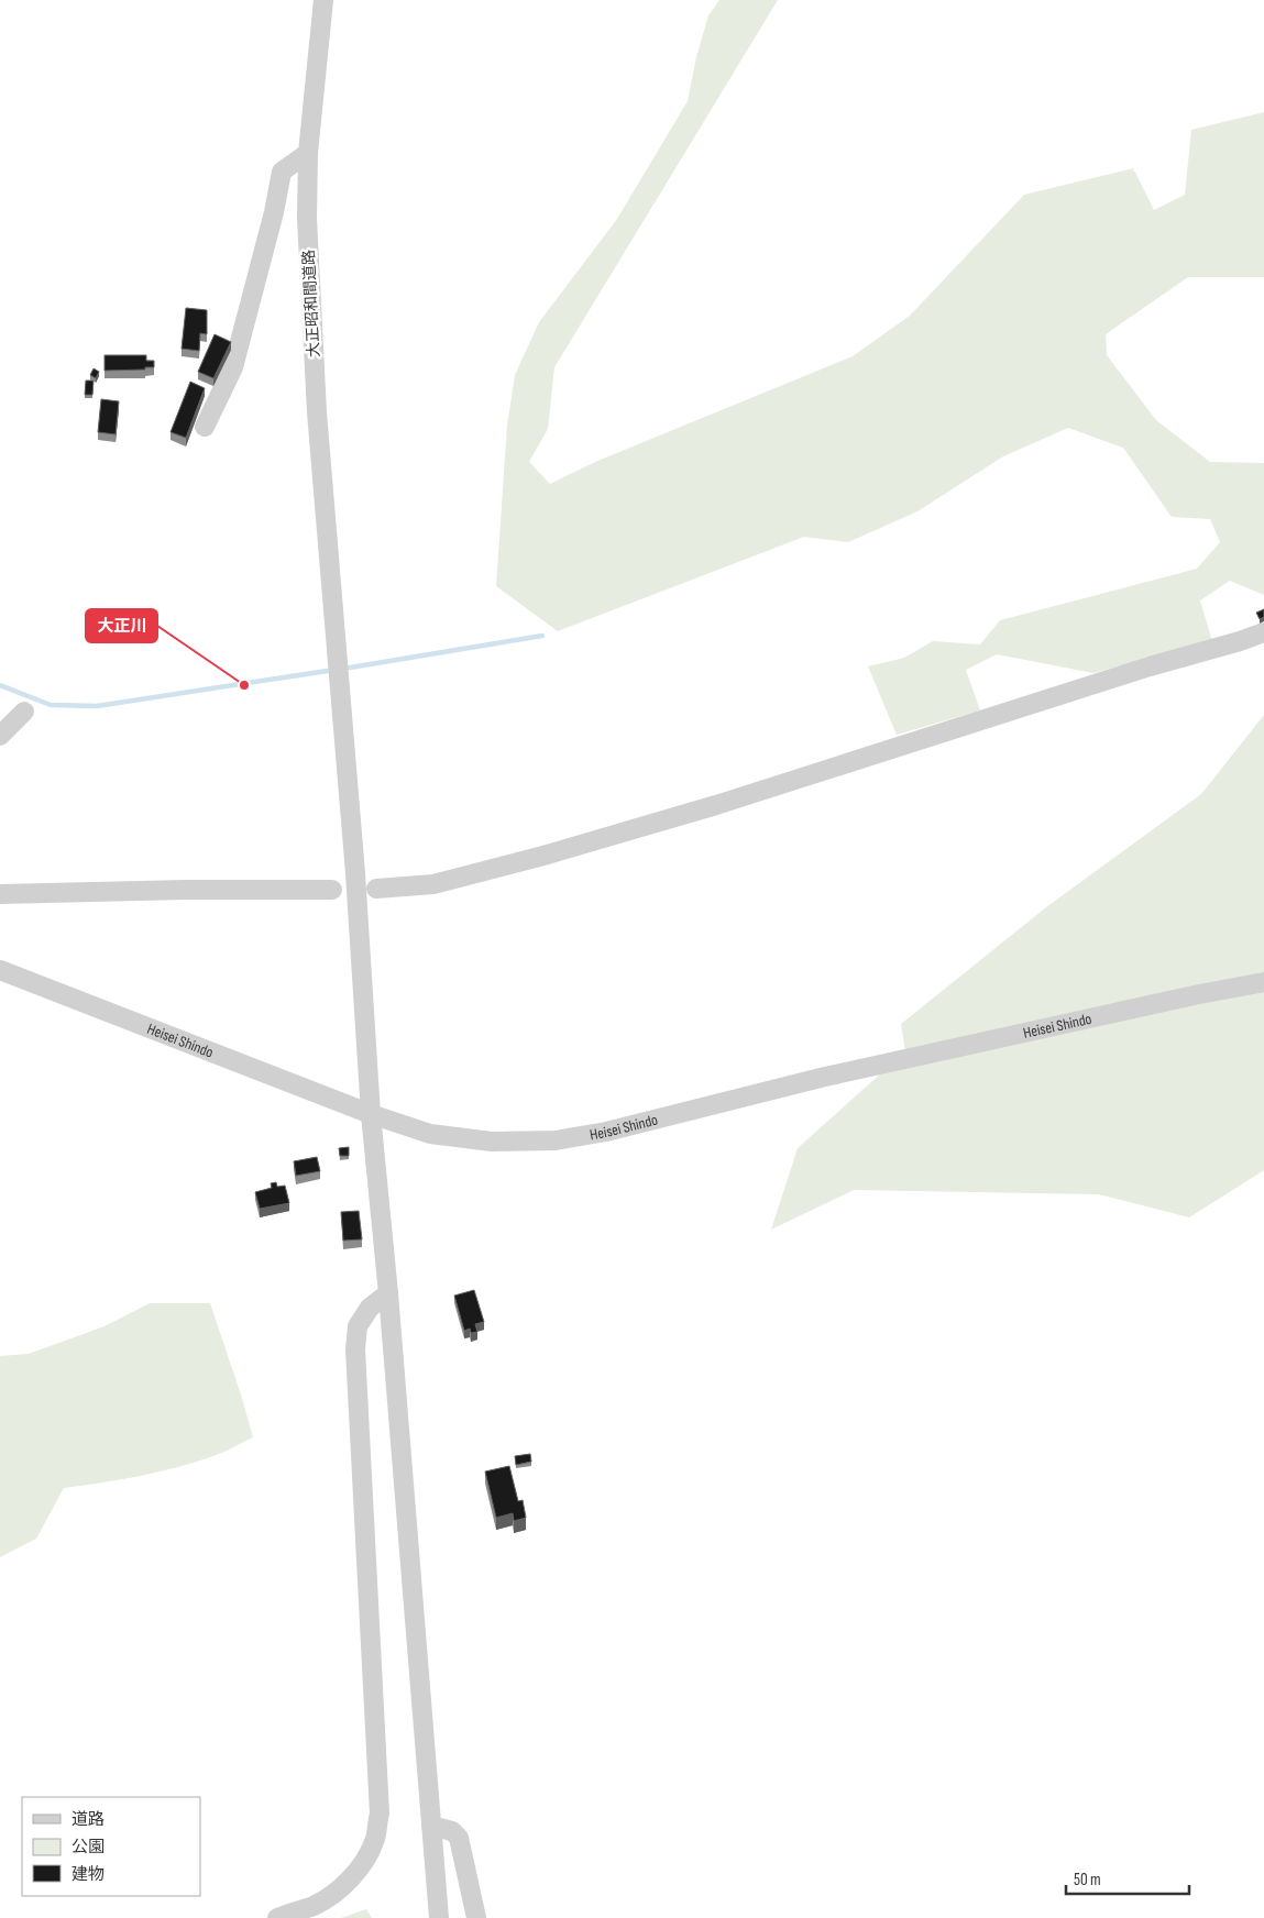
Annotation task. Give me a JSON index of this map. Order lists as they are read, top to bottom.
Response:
{
  "streets": {
    "street": ["大正昭和間道路", "Heisei Shindo"]
  },
  "crossings": [
    ["大正昭和間道路", "Heisei Shindo"]
  ],
  "places": ["大正川"],
  "legend": ["道路", "公園", "建物"],
  "scale_bar": "50 m"
}
